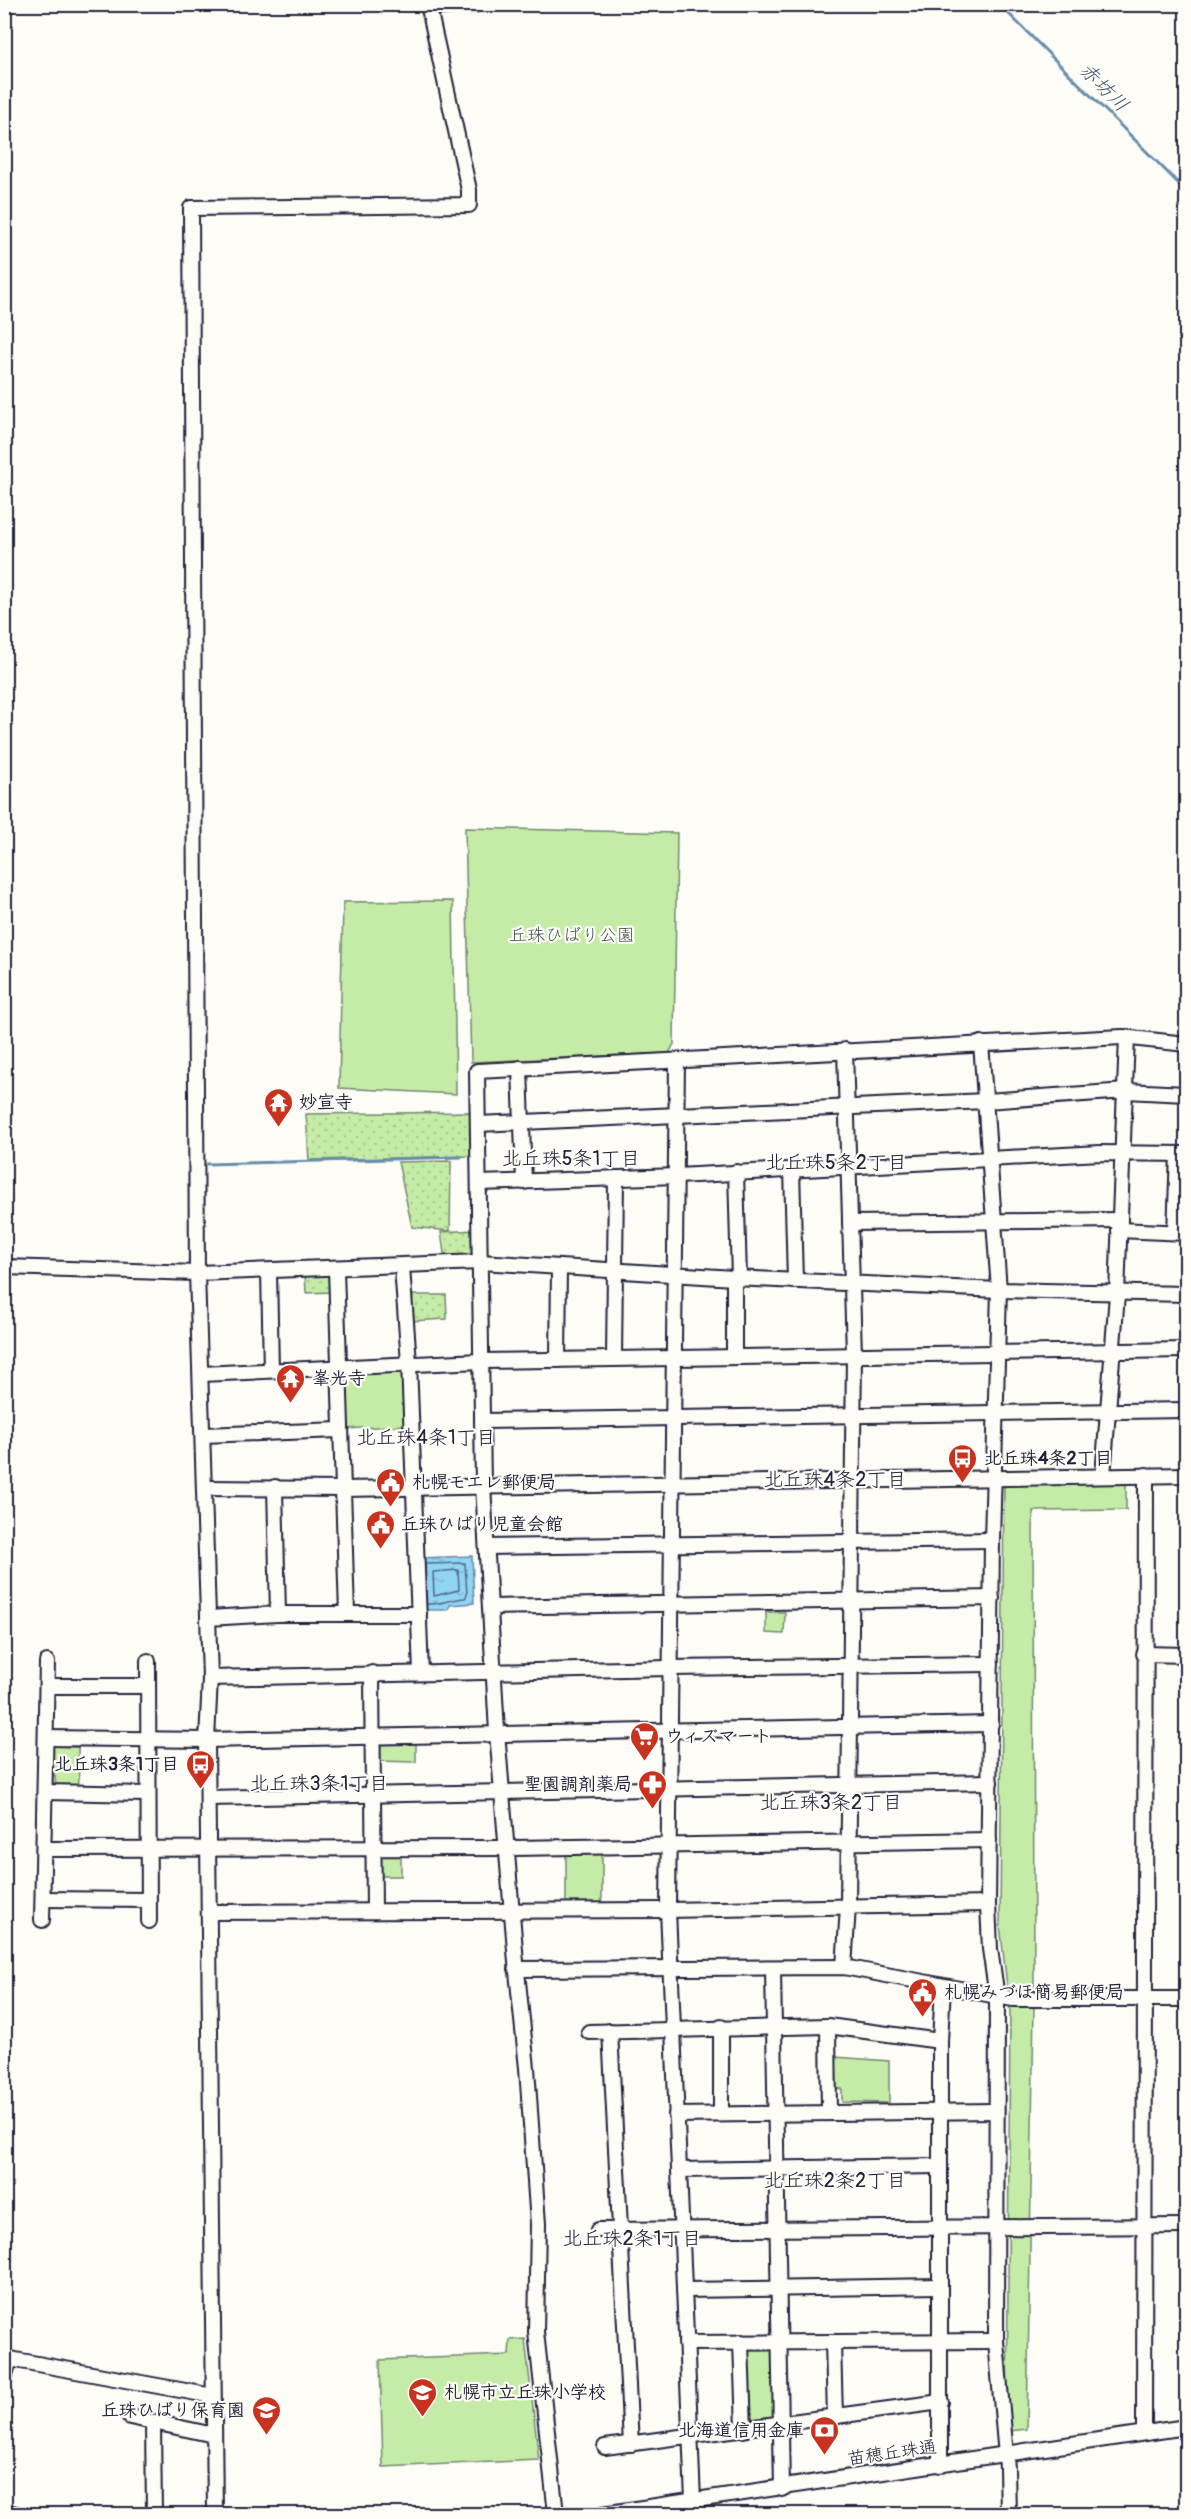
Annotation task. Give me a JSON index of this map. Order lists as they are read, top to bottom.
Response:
{
  "streets": {
    "street": ["苗穂丘珠通"]
  },
  "districts": [
    "北丘珠5条1丁目",
    "北丘珠5条2丁目",
    "北丘珠4条1丁目",
    "北丘珠4条2丁目",
    "北丘珠3条1丁目",
    "北丘珠3条2丁目",
    "北丘珠2条2丁目",
    "北丘珠2条1丁目"
  ],
  "water": ["赤坊川"],
  "parks": ["丘珠ひばり公園"],
  "places": {
    "temple": ["妙宣寺", "峯光寺"],
    "bus stop": ["北丘珠4条2丁目", "北丘珠3条1丁目"],
    "public building": ["札幌モエレ郵便局", "丘珠ひばり児童会館", "札幌みづほ簡易郵便局"],
    "supermarket": ["ウィズマート"],
    "pharmacy": ["聖園調剤薬局"],
    "school or university": ["札幌市立丘珠小学校", "丘珠ひばり保育園"],
    "bank": ["北海道信用金庫"]
  }
}
